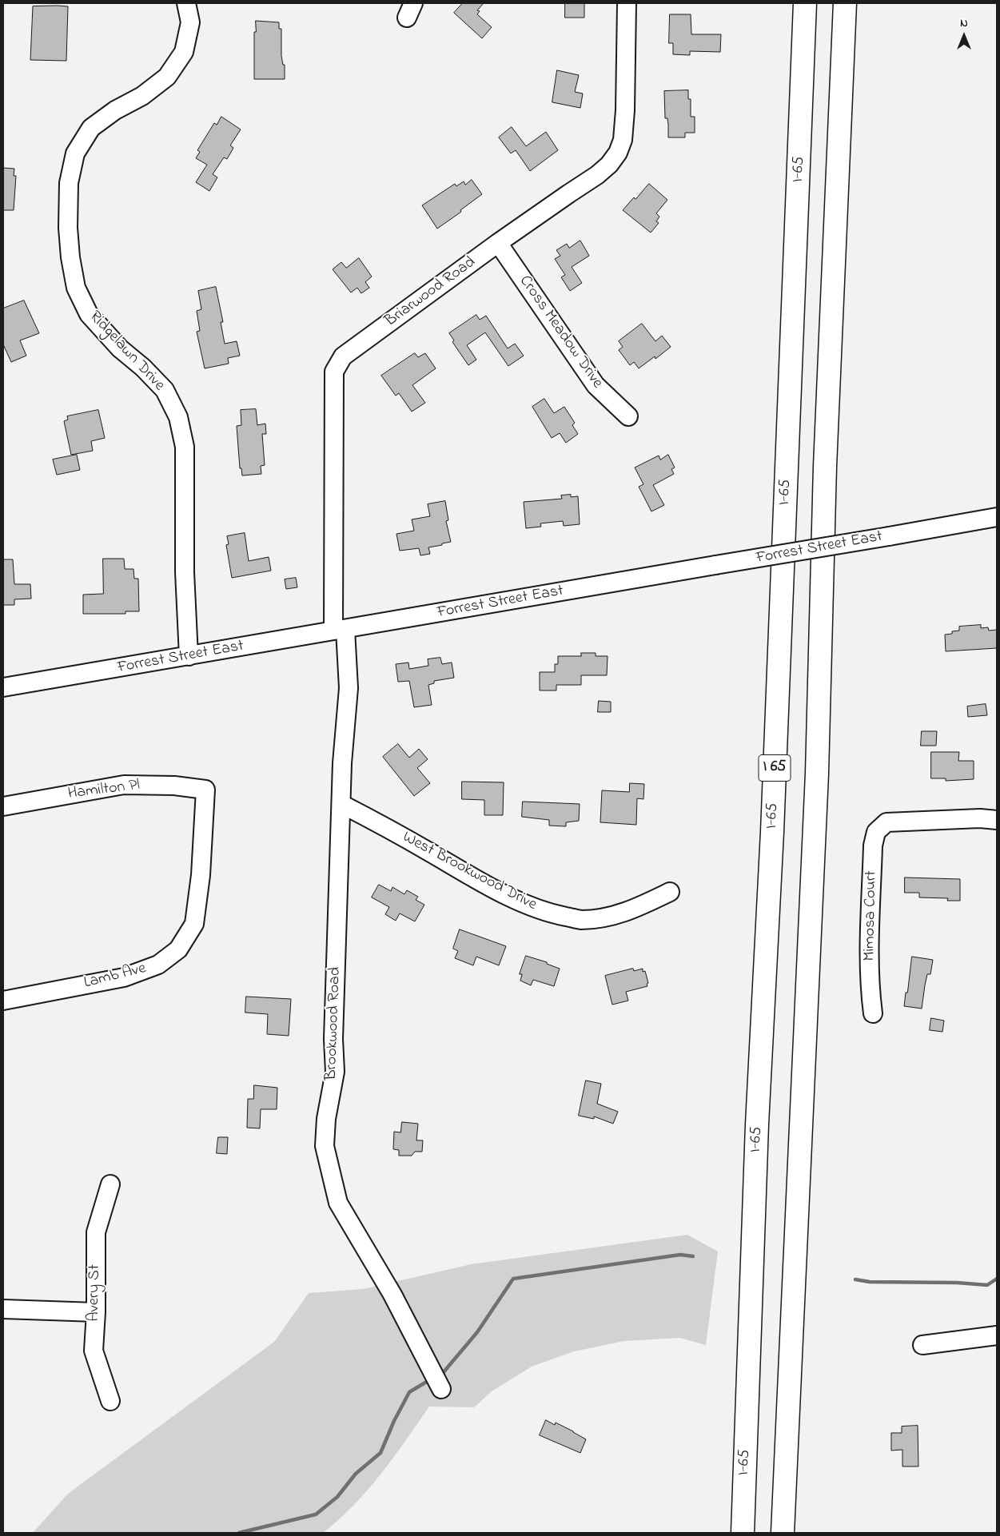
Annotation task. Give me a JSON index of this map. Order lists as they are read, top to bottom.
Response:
{
  "streets": {
    "highway": ["I-65", "I 65"],
    "street": [
      "Briarwood Road",
      "Cross Meadow Drive",
      "Ridgelawn Drive",
      "Forrest Street East",
      "Hamilton Pl",
      "West Brookwood Drive",
      "Mimosa Court",
      "Lamb Ave",
      "Brookwood Road",
      "Avery St"
    ]
  },
  "crossings": [
    ["Briarwood Road", "Cross Meadow Drive"],
    ["Briarwood Road", "Forrest Street East"],
    ["Briarwood Road", "Brookwood Road"],
    ["Ridgelawn Drive", "Forrest Street East"],
    ["Forrest Street East", "Brookwood Road"],
    ["Hamilton Pl", "Lamb Ave"],
    ["West Brookwood Drive", "Brookwood Road"]
  ],
  "north": "top"
}
